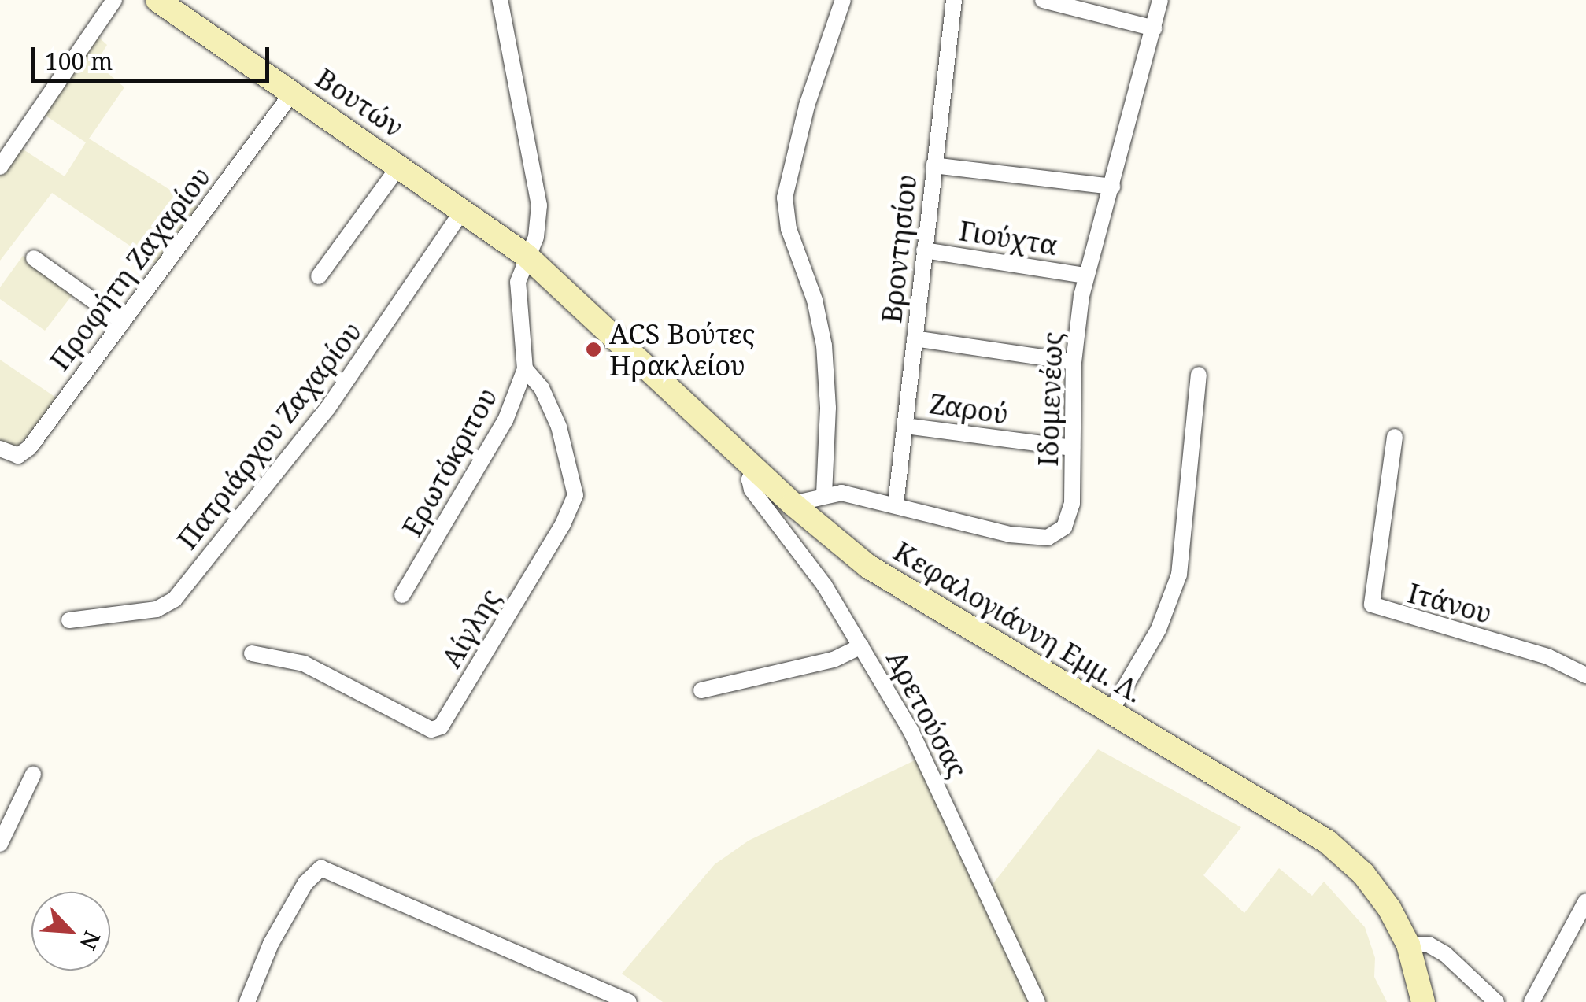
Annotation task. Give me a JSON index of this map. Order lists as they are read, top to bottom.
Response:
{
  "streets": {
    "main road": ["Βουτών", "Κεφαλογιάννη Εμμ. Λ."],
    "street": [
      "Γιούχτα",
      "Βροντησίου",
      "Προφήτη Ζαχαρίου",
      "Ιδομενέως",
      "Ζαρού",
      "Πατριάρχου Ζαχαρίου",
      "Ερωτόκριτου",
      "Ιτάνου",
      "Αίγλης",
      "Αρετούσας"
    ]
  },
  "crossings": [
    ["Βουτών", "Προφήτη Ζαχαρίου"],
    ["Βουτών", "Πατριάρχου Ζαχαρίου"],
    ["Βουτών", "Ερωτόκριτου"],
    ["Βουτών", "Κεφαλογιάννη Εμμ. Λ."],
    ["Γιούχτα", "Βροντησίου"],
    ["Γιούχτα", "Ιδομενέως"],
    ["Βροντησίου", "Ιδομενέως"],
    ["Βροντησίου", "Ζαρού"],
    ["Ιδομενέως", "Ζαρού"],
    ["Ιδομενέως", "Κεφαλογιάννη Εμμ. Λ."],
    ["Ερωτόκριτου", "Αίγλης"],
    ["Κεφαλογιάννη Εμμ. Λ.", "Αρετούσας"]
  ],
  "places": ["ACS Βούτες Ηρακλείου"],
  "scale_bar": "100 m",
  "north": "bottom right"
}
